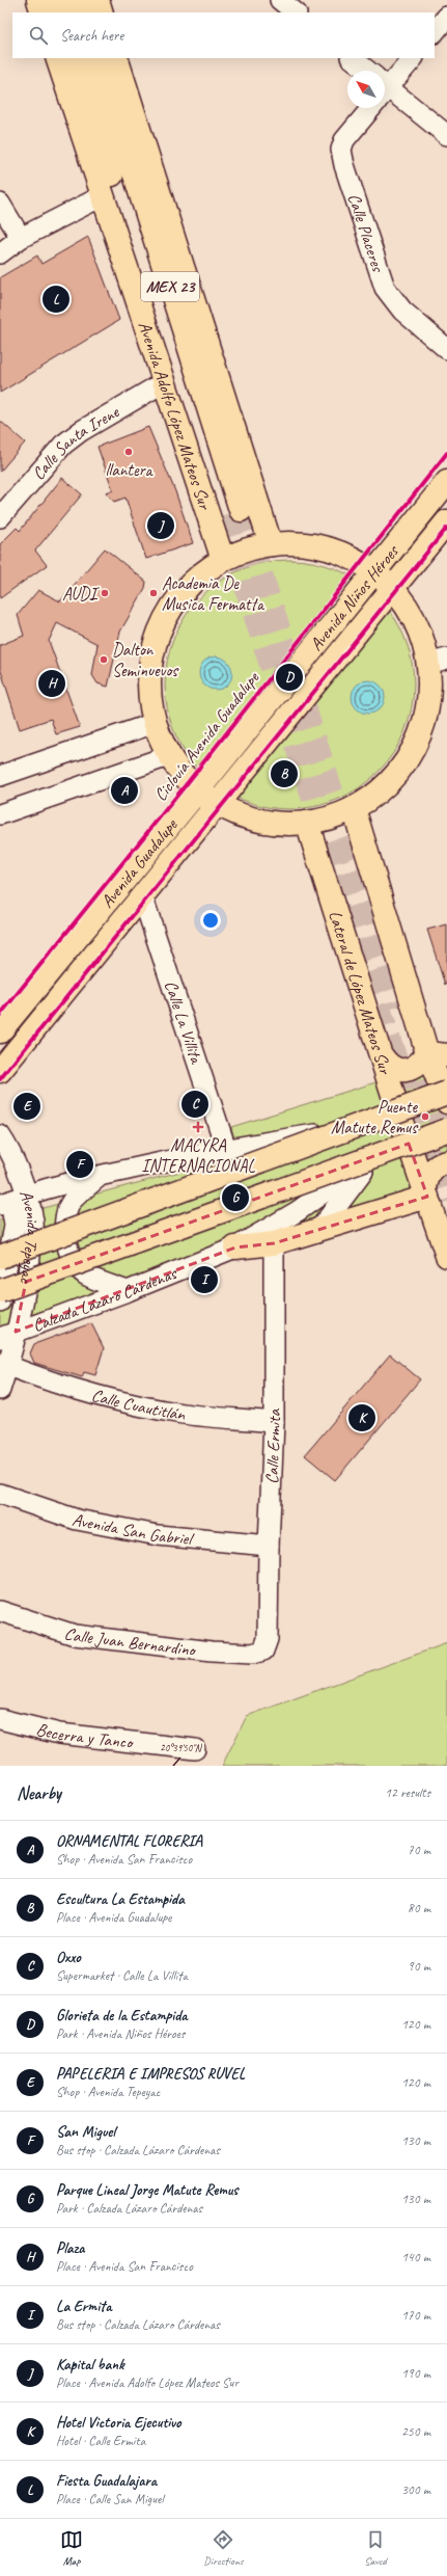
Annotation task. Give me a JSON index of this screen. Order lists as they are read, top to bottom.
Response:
{
  "streets": {
    "main road": [
      "MEX 23",
      "Avenida Adolfo López Mateos Sur",
      "Avenida Niños Héroes",
      "Avenida Guadalupe",
      "Lateral de López Mateos Sur"
    ],
    "street": [
      "Calle Placeres",
      "Calle Santa Irene",
      "Calle La Villita",
      "Avenida Tepeyac",
      "Calzada Lázaro Cárdenas",
      "Calle Cuautitlán",
      "Calle Ermita",
      "Avenida San Gabriel",
      "Calle Juan Bernardino",
      "Becerra y Tanco"
    ],
    "cycle path": ["Ciclovía Avenida Guadalupe"]
  },
  "crossings": [
    ["Avenida Adolfo López Mateos Sur", "Calle Santa Irene"],
    ["Avenida Niños Héroes", "Avenida Guadalupe"],
    ["Avenida Guadalupe", "Calle La Villita"],
    ["Lateral de López Mateos Sur", "Calzada Lázaro Cárdenas"],
    ["Calle La Villita", "Calzada Lázaro Cárdenas"],
    ["Avenida Tepeyac", "Calzada Lázaro Cárdenas"],
    ["Avenida Tepeyac", "Calle Cuautitlán"],
    ["Calle Cuautitlán", "Calle Ermita"],
    ["Calle Ermita", "Avenida San Gabriel"],
    ["Calle Ermita", "Calle Juan Bernardino"]
  ],
  "places": {
    "other": [
      "llantera",
      "AUDI",
      "Academia De Musica Fermatta",
      "Dalton Seminuevos",
      "Puente Matute Remus"
    ],
    "health": ["MACYRA INTERNACIONAL"]
  },
  "north": "top left",
  "page": {
    "search": "Search here",
    "pins": [
      "L",
      "J",
      "D",
      "H",
      "B",
      "A",
      "C",
      "E",
      "F",
      "G",
      "I",
      "K"
    ],
    "heading": ["Nearby", "12 results"],
    "list": [
      {
        "mark": "A",
        "name": "ORNAMENTAL FLORERIA",
        "note": "Shop · Avenida San Francisco",
        "value": "70 m"
      },
      {
        "mark": "B",
        "name": "Escultura La Estampida",
        "note": "Place · Avenida Guadalupe",
        "value": "80 m"
      },
      {
        "mark": "C",
        "name": "Oxxo",
        "note": "Supermarket · Calle La Villita",
        "value": "90 m"
      },
      {
        "mark": "D",
        "name": "Glorieta de la Estampida",
        "note": "Park · Avenida Niños Héroes",
        "value": "120 m"
      },
      {
        "mark": "E",
        "name": "PAPELERIA E IMPRESOS RUVEL",
        "note": "Shop · Avenida Tepeyac",
        "value": "120 m"
      },
      {
        "mark": "F",
        "name": "San Miguel",
        "note": "Bus stop · Calzada Lázaro Cárdenas",
        "value": "130 m"
      },
      {
        "mark": "G",
        "name": "Parque Lineal Jorge Matute Remus",
        "note": "Park · Calzada Lázaro Cárdenas",
        "value": "130 m"
      },
      {
        "mark": "H",
        "name": "Plaza",
        "note": "Place · Avenida San Francisco",
        "value": "140 m"
      },
      {
        "mark": "I",
        "name": "La Ermita",
        "note": "Bus stop · Calzada Lázaro Cárdenas",
        "value": "170 m"
      },
      {
        "mark": "J",
        "name": "Kapital bank",
        "note": "Place · Avenida Adolfo López Mateos Sur",
        "value": "190 m"
      },
      {
        "mark": "K",
        "name": "Hotel Victoria Ejecutivo",
        "note": "Hotel · Calle Ermita",
        "value": "250 m"
      },
      {
        "mark": "L",
        "name": "Fiesta Guadalajara",
        "note": "Place · Calle San Miguel",
        "value": "300 m"
      }
    ],
    "nav": ["Map", "Directions", "Saved"]
  },
  "coordinates": ["20°39'50\"N"]
}
